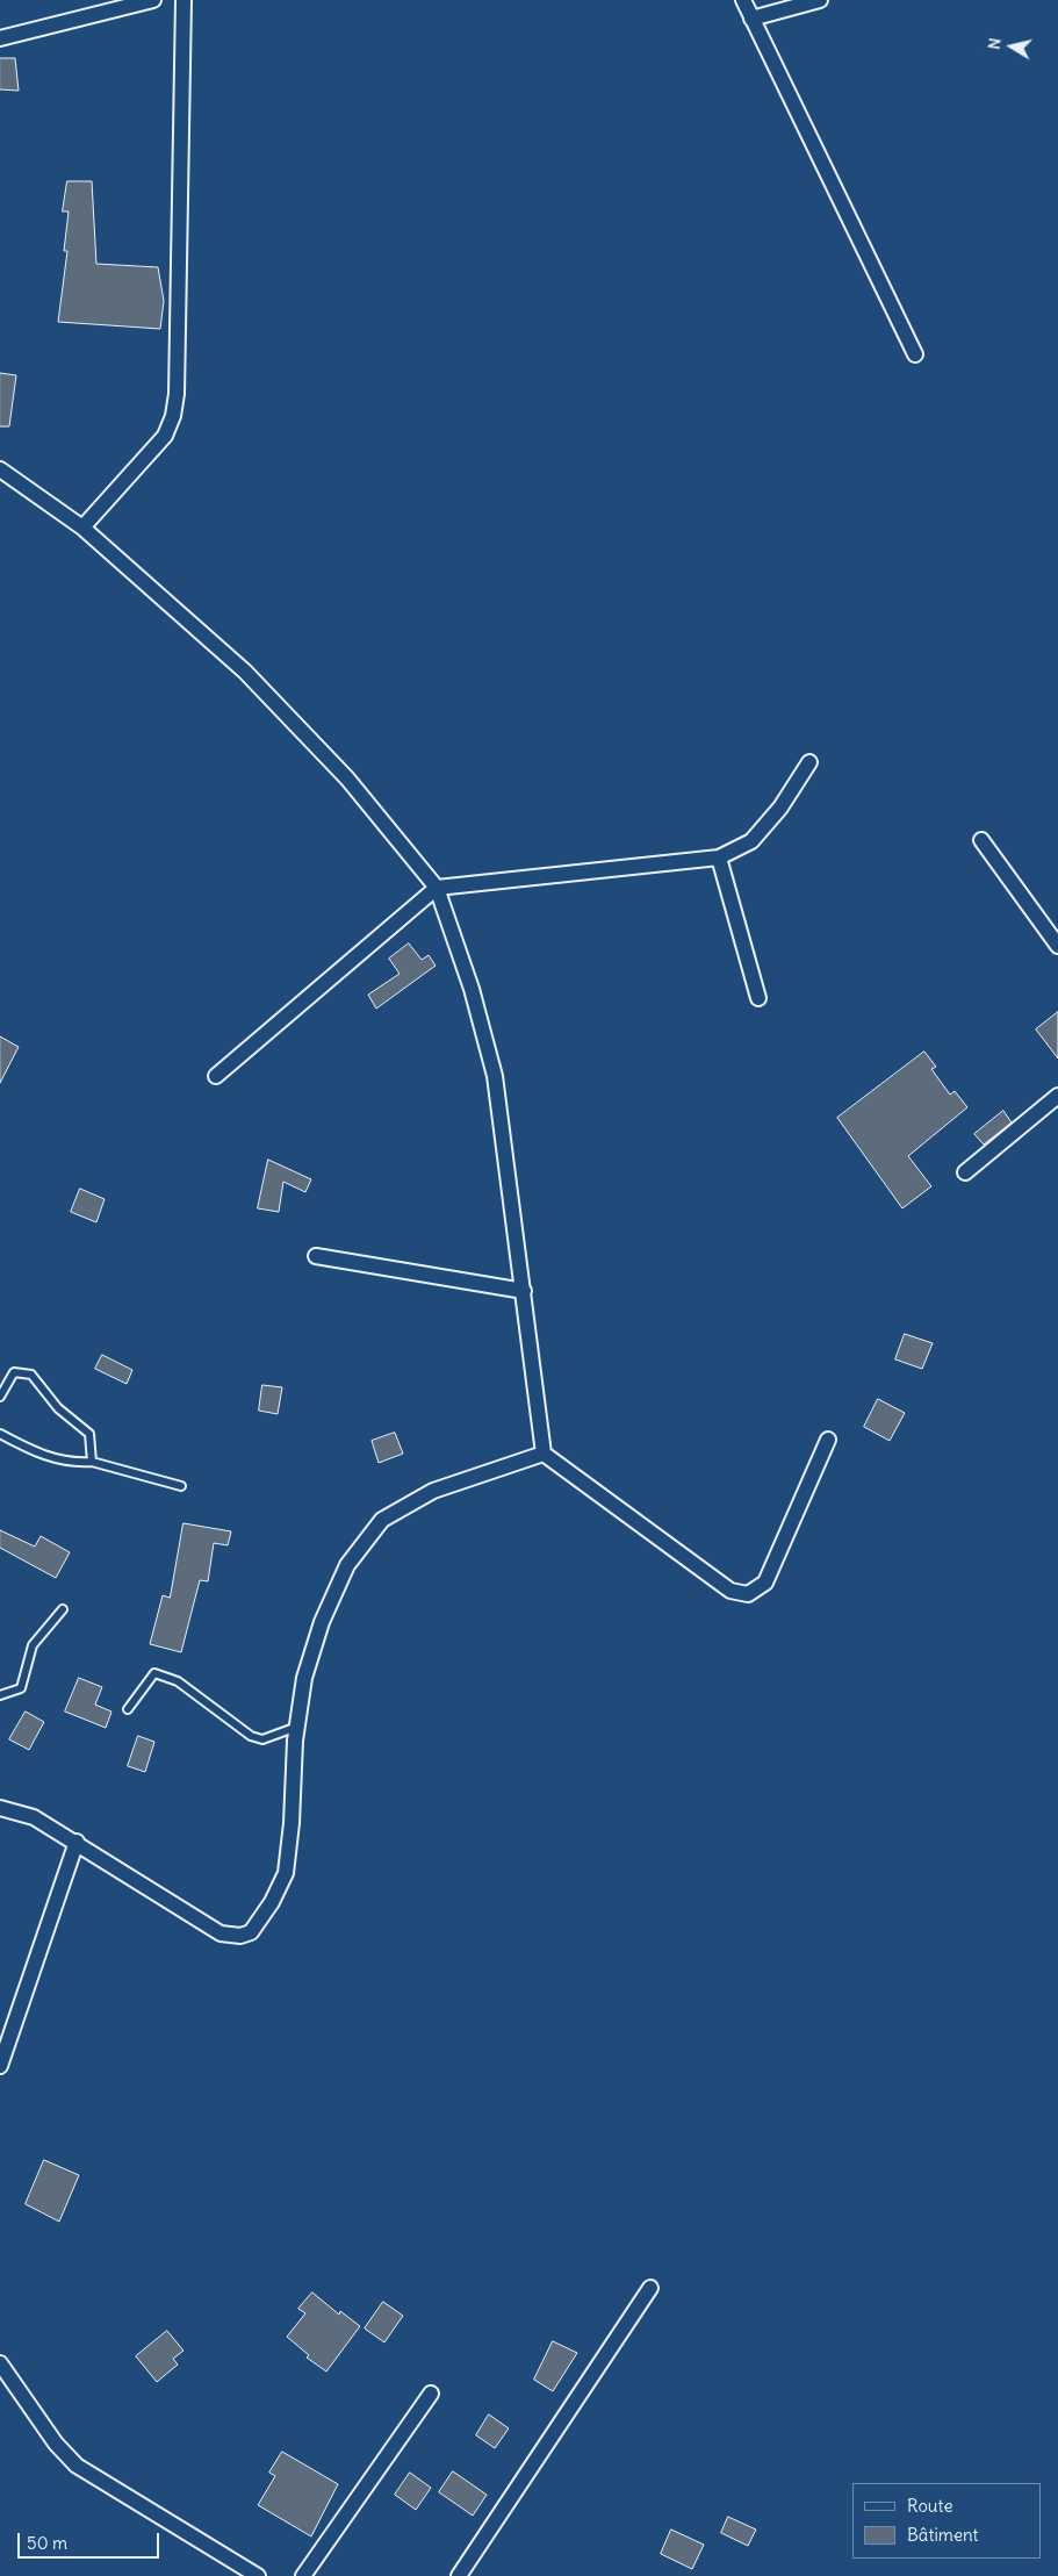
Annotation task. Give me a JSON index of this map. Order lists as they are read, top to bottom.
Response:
{
  "legend": ["Route", "Bâtiment"],
  "scale_bar": "50 m",
  "north": "left"
}
